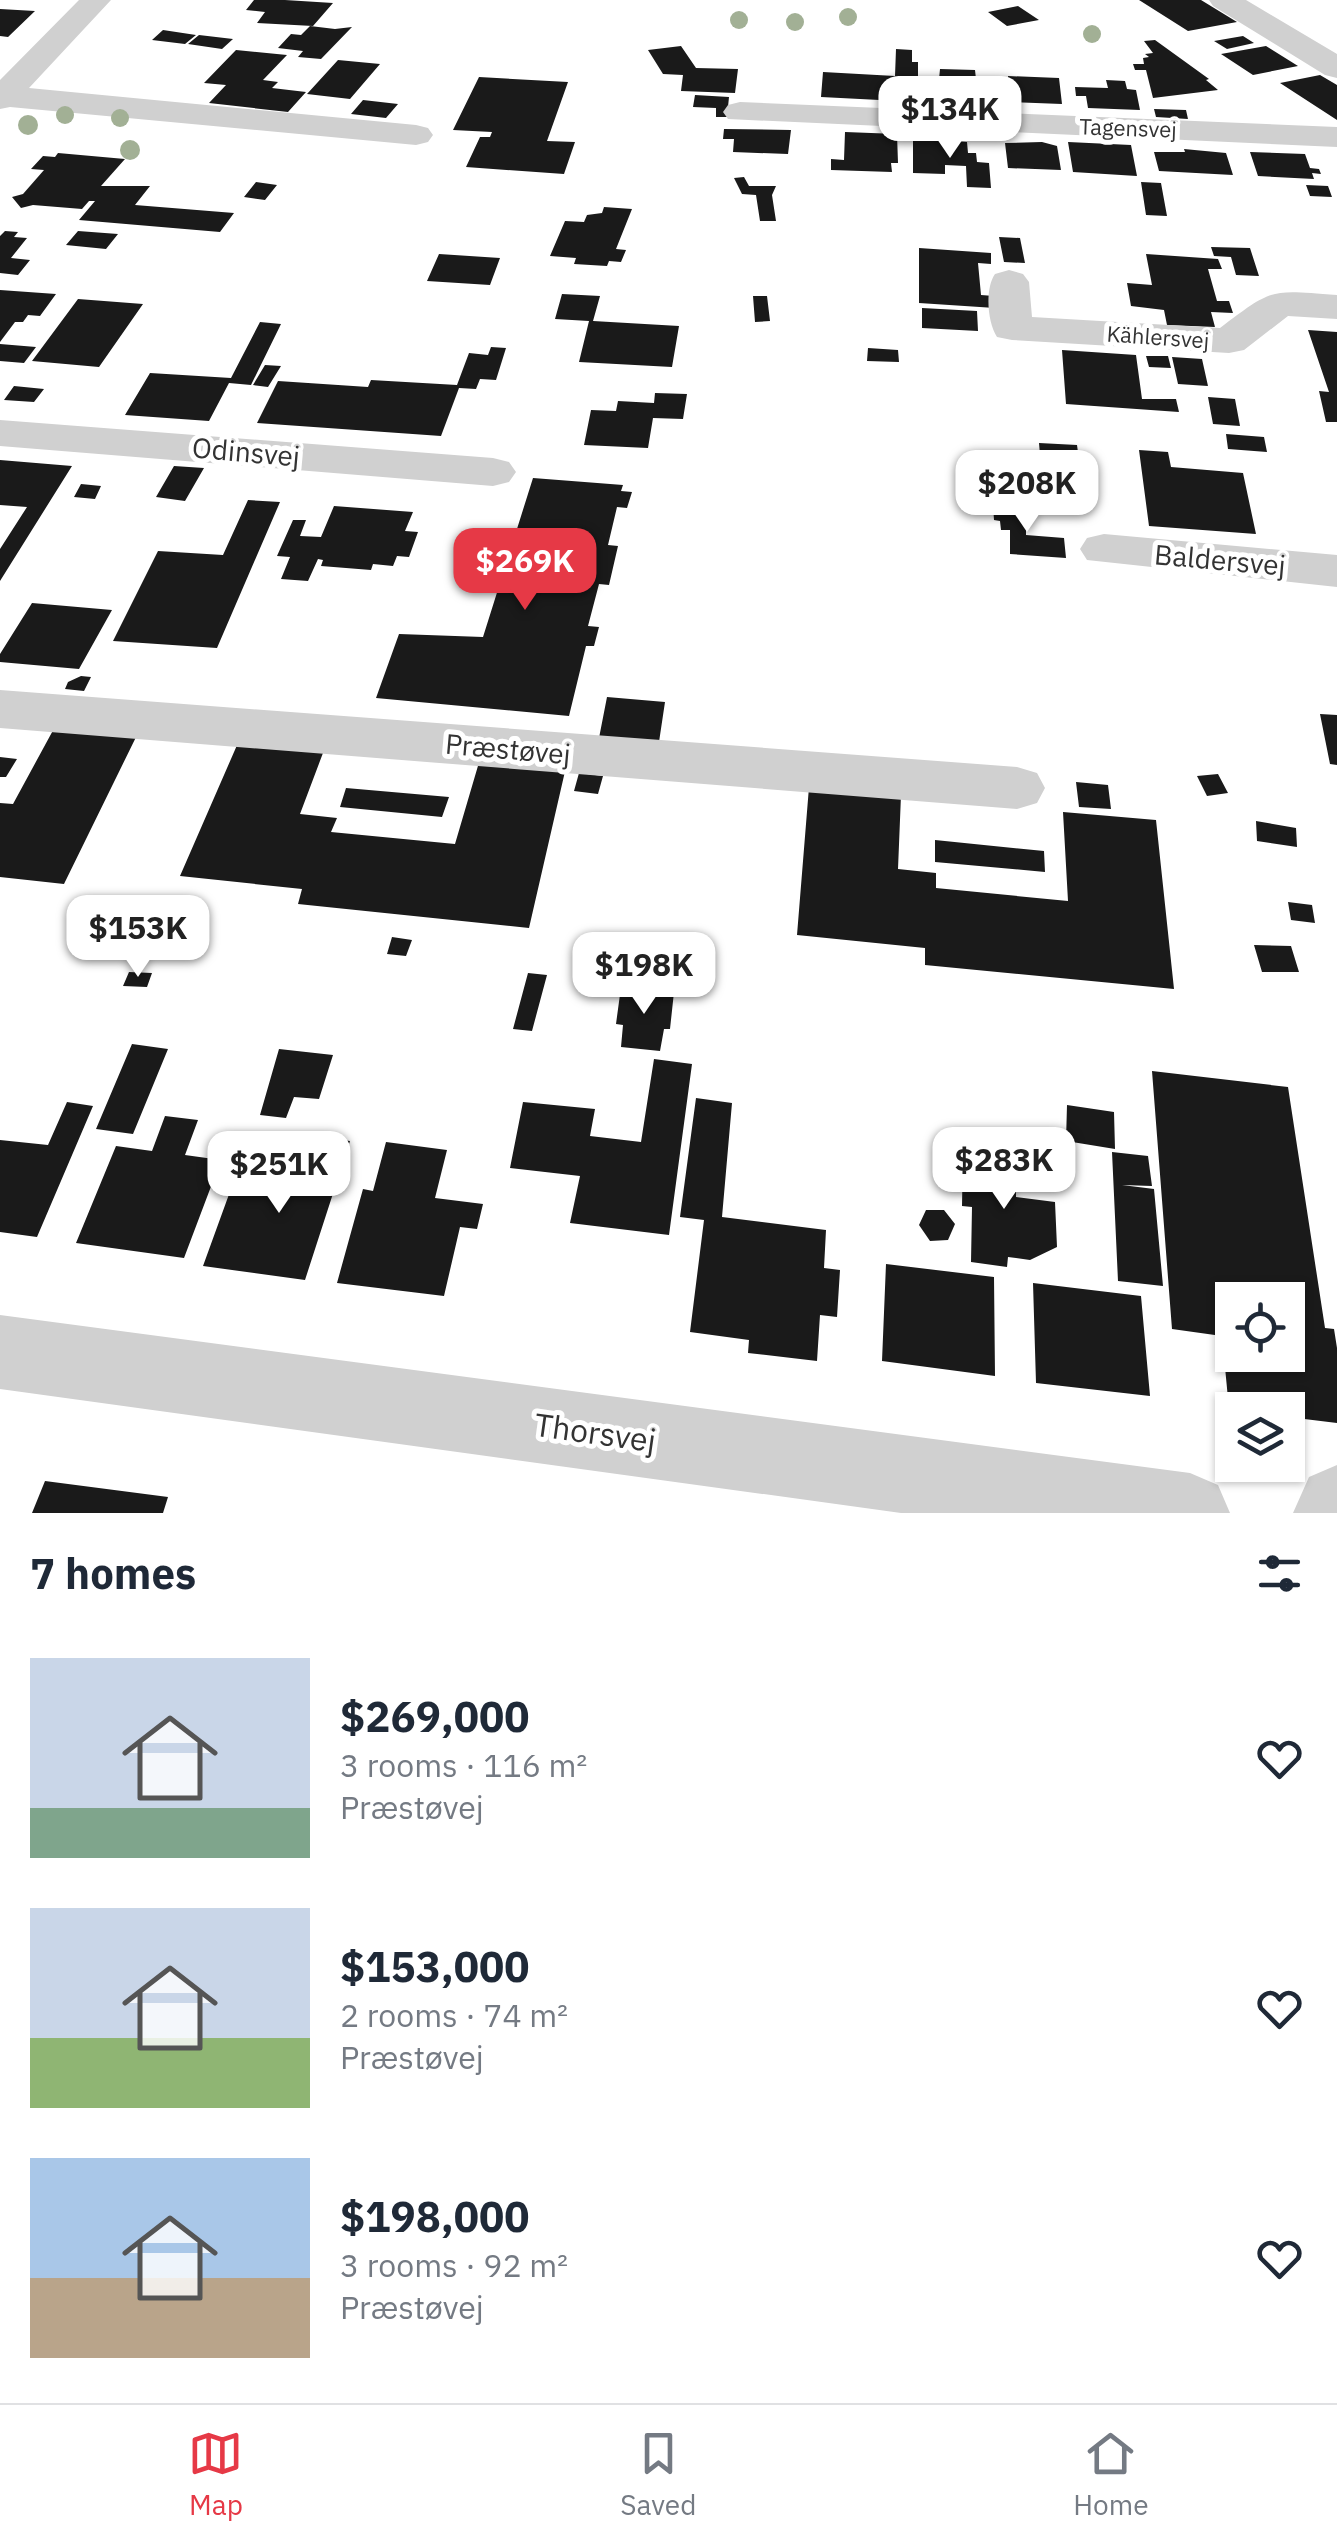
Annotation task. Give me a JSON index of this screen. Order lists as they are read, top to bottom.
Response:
{
  "streets": {
    "street": [
      "Tagensvej",
      "Kählersvej",
      "Odinsvej",
      "Baldersvej",
      "Præstøvej",
      "Thorsvej"
    ]
  },
  "page": {
    "price": [
      "$134K",
      "$208K",
      "$269K",
      "$153K",
      "$198K",
      "$283K",
      "$251K"
    ],
    "heading": "7 homes",
    "list": [
      {
        "name": "$269,000",
        "note": "3 rooms · 116 m² · Præstøvej"
      },
      {
        "name": "$153,000",
        "note": "2 rooms · 74 m² · Præstøvej"
      },
      {
        "name": "$198,000",
        "note": "3 rooms · 92 m² · Præstøvej"
      }
    ],
    "tabs": ["Map", "Saved", "Home"]
  }
}
